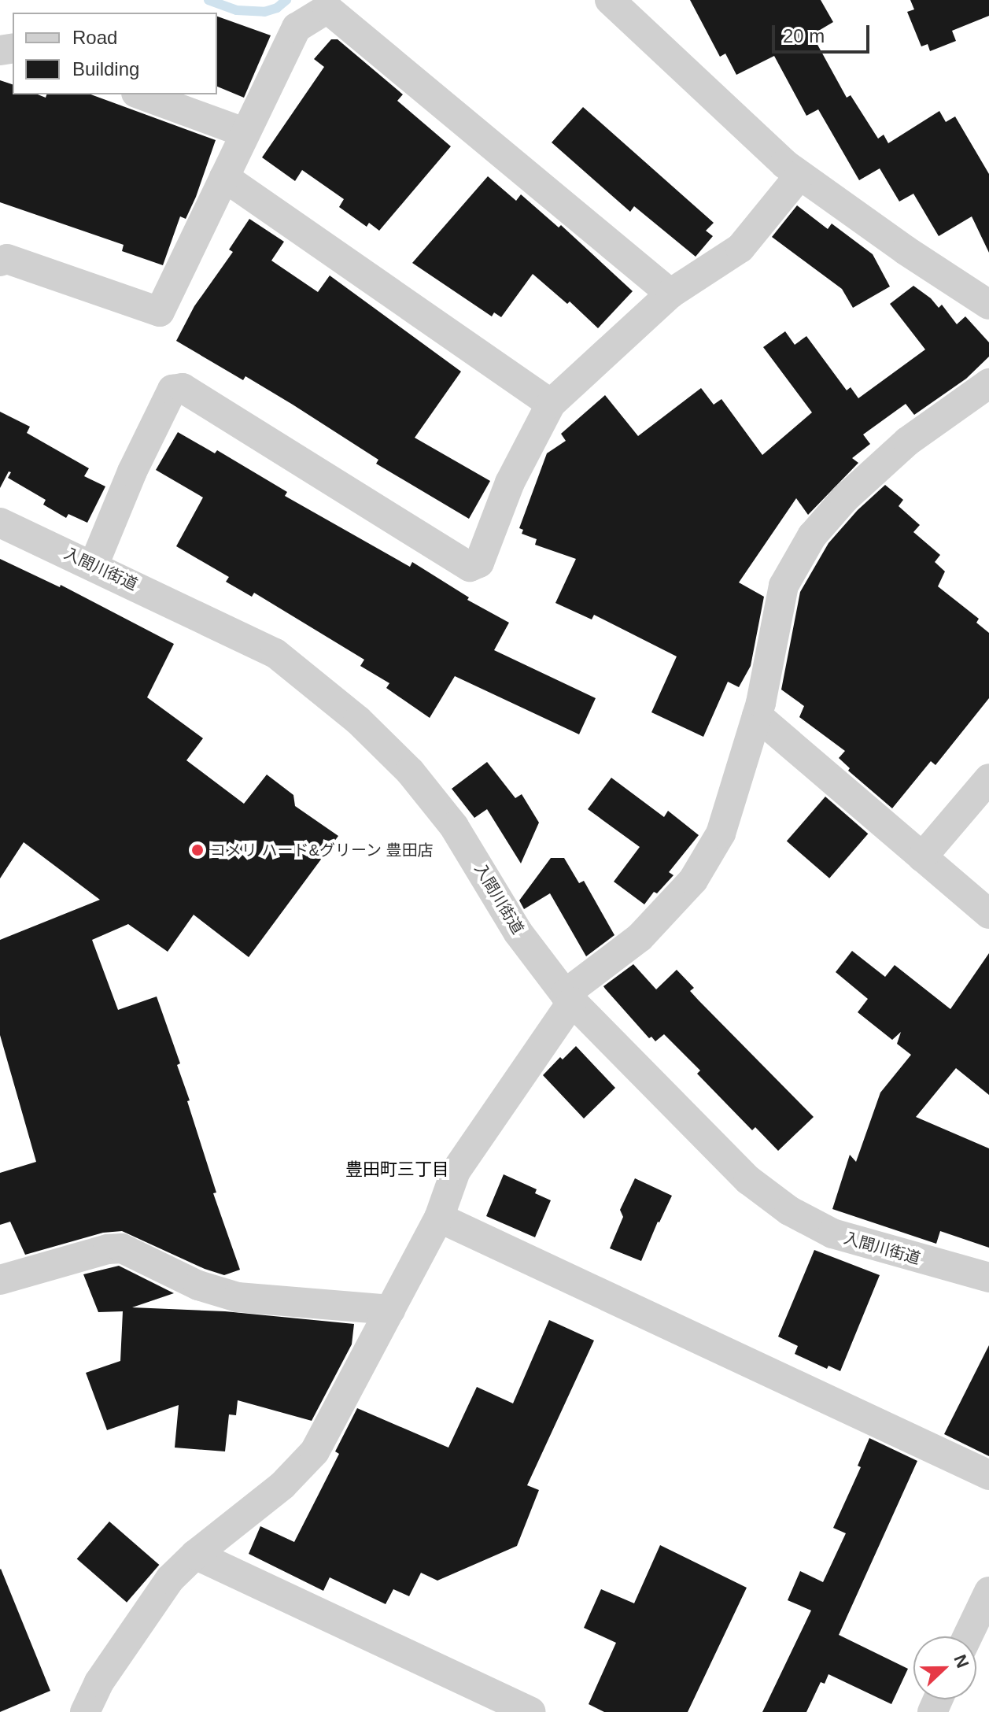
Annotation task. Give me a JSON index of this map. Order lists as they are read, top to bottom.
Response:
{
  "streets": {
    "street": ["入間川街道"]
  },
  "districts": ["豊田町三丁目"],
  "places": ["コメリ ハード&グリーン 豊田店"],
  "legend": ["Road", "Building"],
  "scale_bar": "20 m",
  "north": "right"
}
